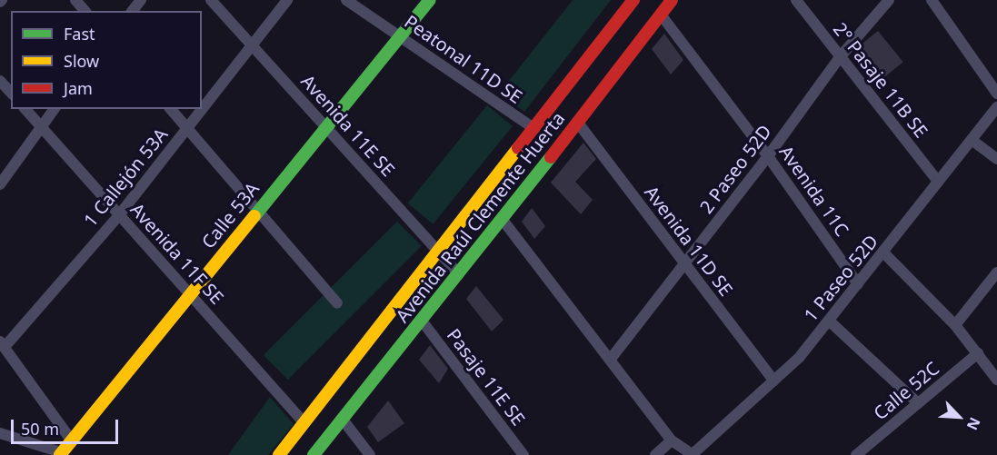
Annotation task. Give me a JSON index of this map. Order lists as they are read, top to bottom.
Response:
{
  "streets": {
    "main road": ["Calle 53A", "Avenida Raúl Clemente Huerta"],
    "street": [
      "Peatonal 11D SE",
      "2° Pasaje 11B SE",
      "Avenida 11E SE",
      "2 Paseo 52D",
      "1 Callejón 53A",
      "Avenida 11C",
      "Avenida 11D SE",
      "Avenida 11F SE",
      "1 Paseo 52D",
      "Pasaje 11E SE",
      "Calle 52C"
    ]
  },
  "crossings": [
    ["Peatonal 11D SE", "Calle 53A"],
    ["Peatonal 11D SE", "Avenida Raúl Clemente Huerta"],
    ["2° Pasaje 11B SE", "2 Paseo 52D"],
    ["2° Pasaje 11B SE", "1 Paseo 52D"],
    ["Avenida 11E SE", "1 Callejón 53A"],
    ["Avenida 11E SE", "Calle 53A"],
    ["Avenida 11E SE", "Avenida Raúl Clemente Huerta"],
    ["2 Paseo 52D", "Avenida 11C"],
    ["2 Paseo 52D", "Avenida 11D SE"],
    ["1 Callejón 53A", "Avenida 11F SE"],
    ["Avenida 11C", "Avenida Raúl Clemente Huerta"],
    ["Avenida 11C", "1 Paseo 52D"],
    ["Calle 53A", "Avenida 11F SE"],
    ["Avenida Raúl Clemente Huerta", "Avenida 11D SE"],
    ["Avenida Raúl Clemente Huerta", "Avenida 11F SE"],
    ["Avenida Raúl Clemente Huerta", "Pasaje 11E SE"],
    ["Avenida 11D SE", "1 Paseo 52D"]
  ],
  "legend": ["Fast", "Slow", "Jam"],
  "scale_bar": "50 m",
  "north": "bottom right"
}
